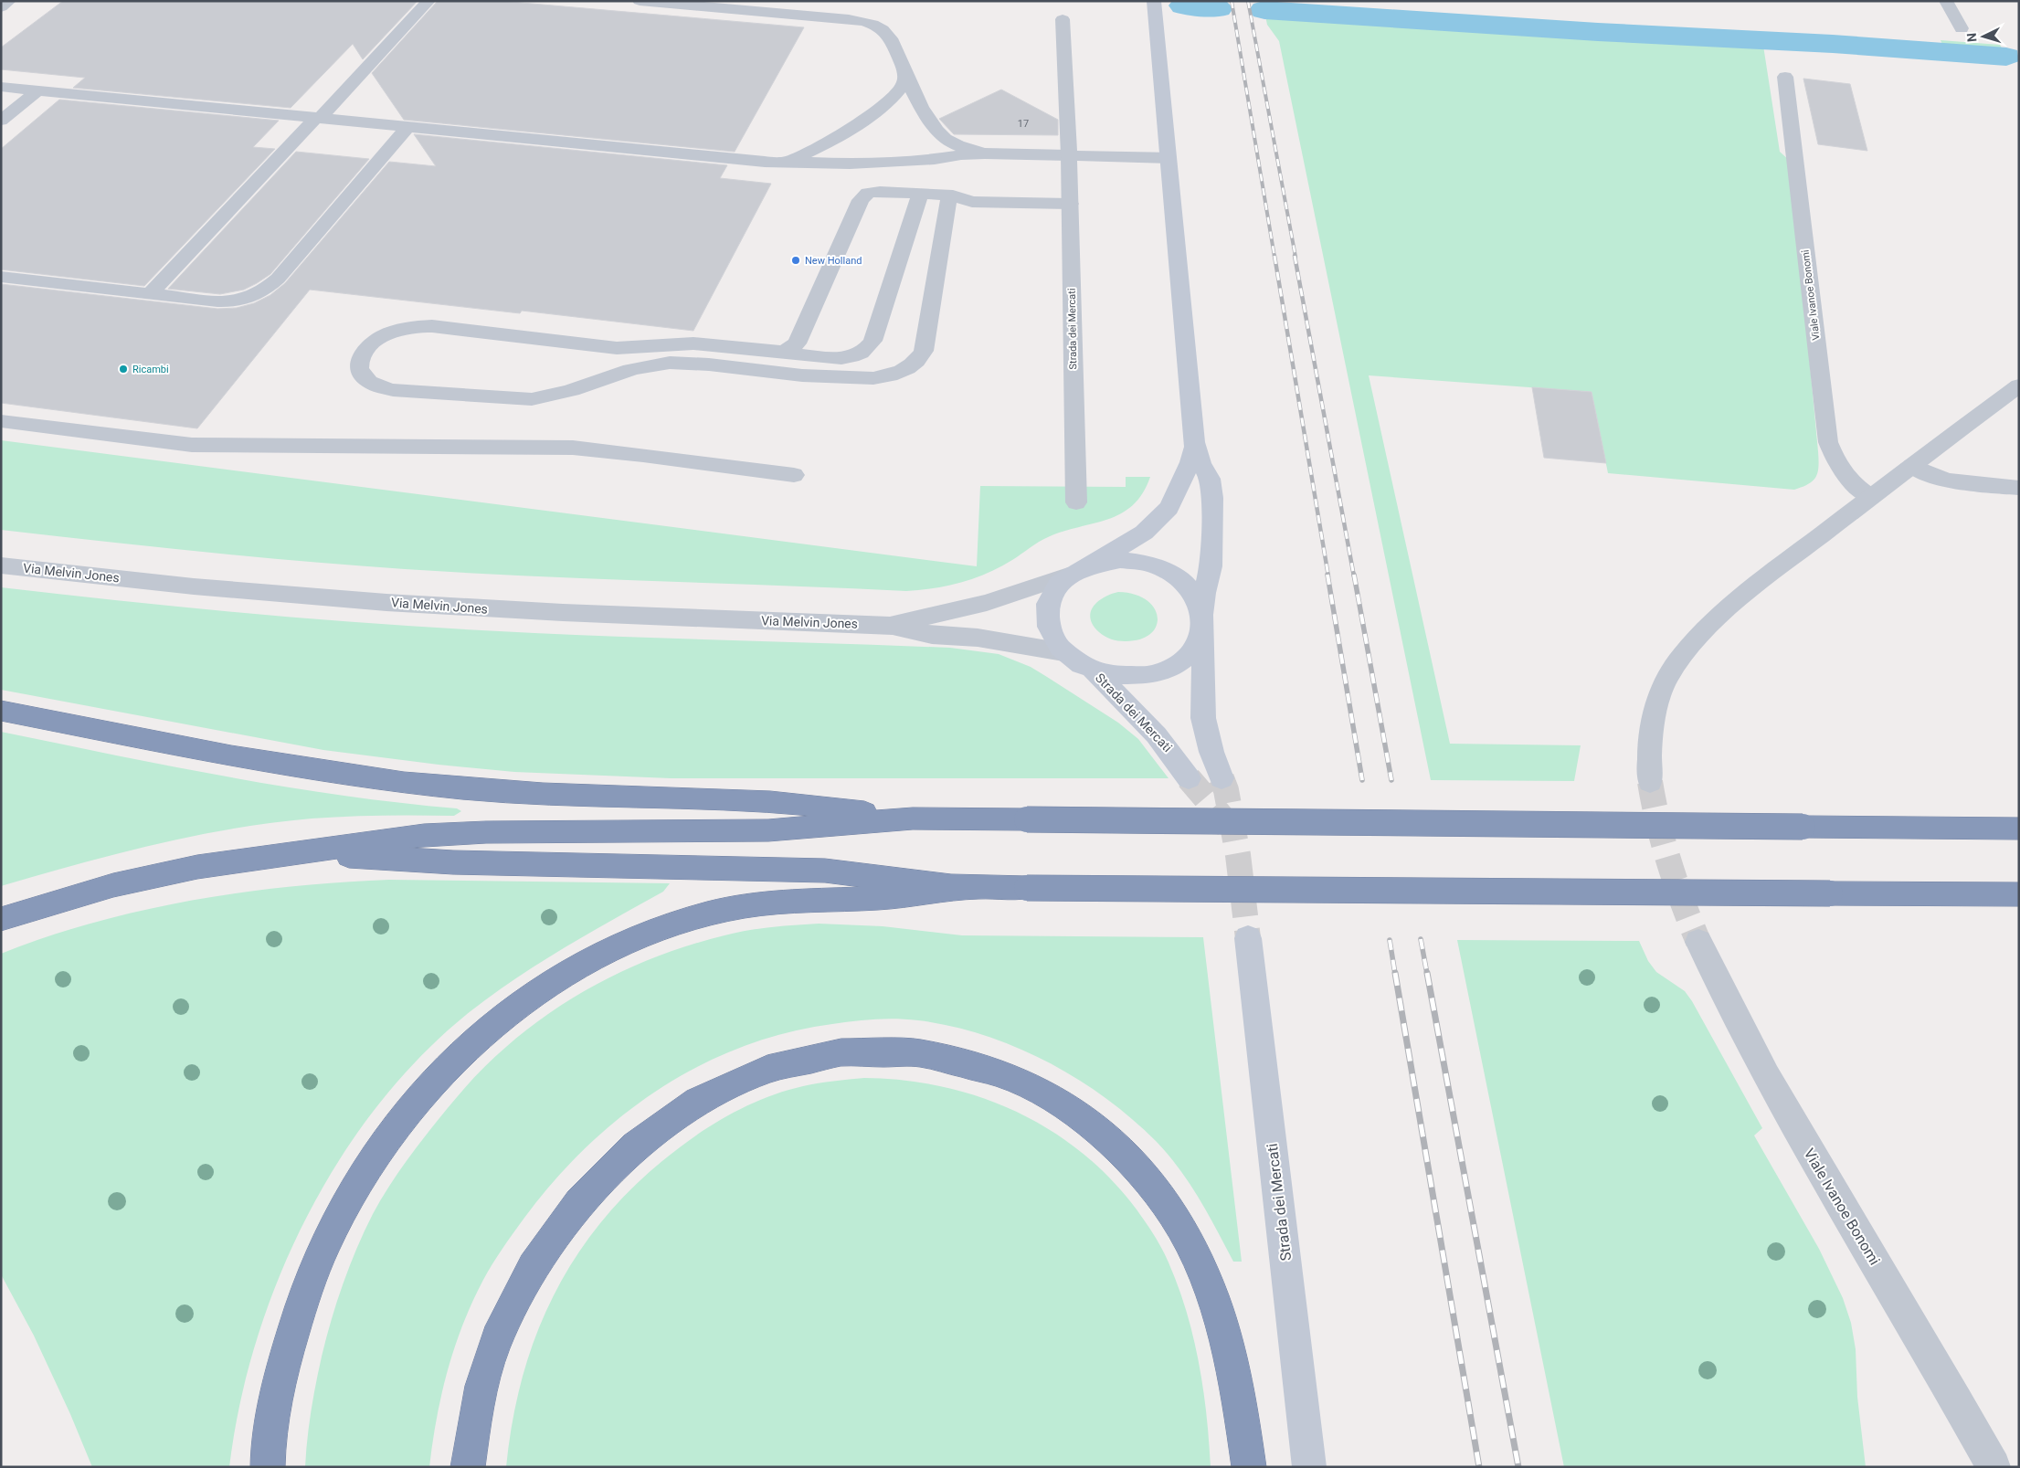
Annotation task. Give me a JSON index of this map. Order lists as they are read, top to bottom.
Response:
{
  "streets": {
    "street": ["Viale Ivanoe Bonomi", "Strada dei Mercati", "Via Melvin Jones"]
  },
  "crossings": [
    ["Strada dei Mercati", "Via Melvin Jones"]
  ],
  "places": ["New Holland", "Ricambi"],
  "house_numbers": ["17"],
  "north": "left"
}
